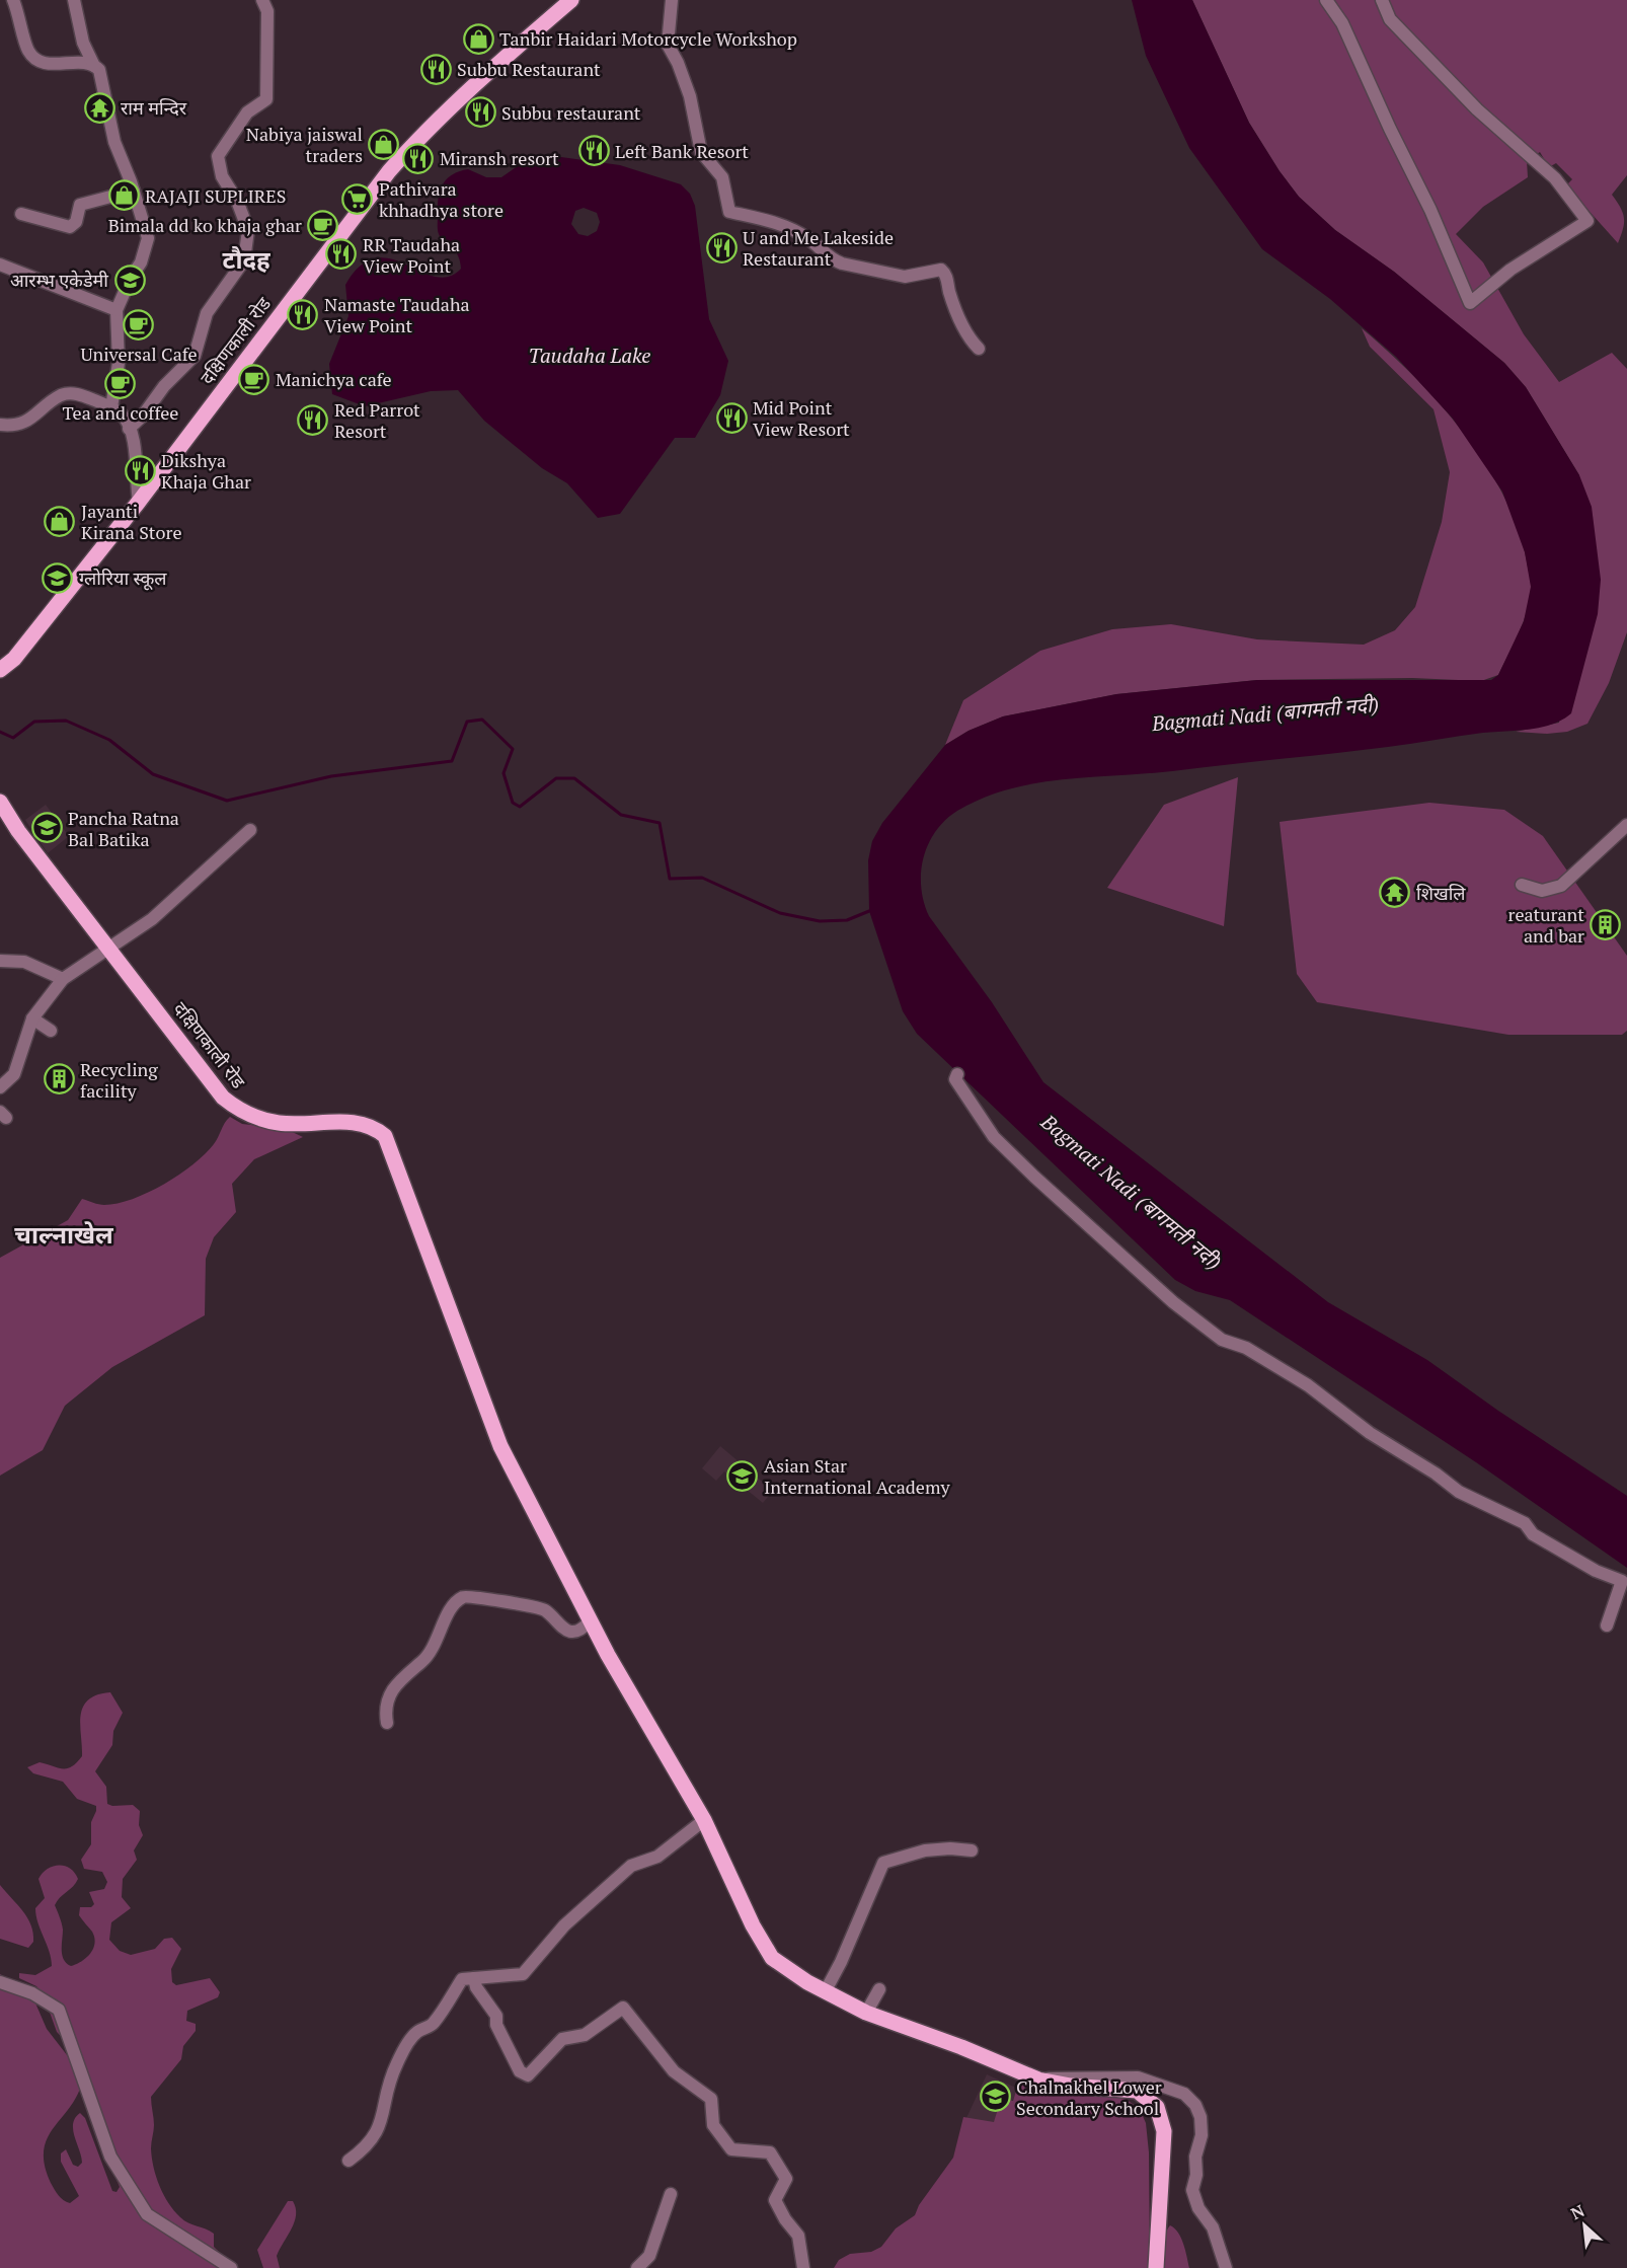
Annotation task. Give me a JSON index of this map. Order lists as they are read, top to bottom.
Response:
{
  "streets": {
    "main road": ["दक्षिणकाली रोड"]
  },
  "districts": ["टौदह", "चाल्नाखेल"],
  "water": ["Taudaha Lake", "Bagmati Nadi (बागमती नदी)"],
  "places": {
    "shop": [
      "Tanbir Haidari Motorcycle Workshop",
      "Nabiya jaiswal traders",
      "RAJAJI SUPLIRES",
      "Jayanti Kirana Store"
    ],
    "restaurant": [
      "Subbu Restaurant",
      "Subbu restaurant",
      "Left Bank Resort",
      "Miransh resort",
      "U and Me Lakeside Restaurant",
      "RR Taudaha View Point",
      "Namaste Taudaha View Point",
      "Mid Point View Resort",
      "Red Parrot Resort",
      "Dikshya Khaja Ghar"
    ],
    "temple": ["राम मन्दिर", "शिखलि"],
    "supermarket": ["Pathivara khhadhya store"],
    "cafe": [
      "Bimala dd ko khaja ghar",
      "Universal Cafe",
      "Manichya cafe",
      "Tea and coffee"
    ],
    "school or university": [
      "आरम्भ एकेडेमी",
      "ग्लोरिया स्कूल",
      "Pancha Ratna Bal Batika",
      "Asian Star International Academy",
      "Chalnakhel Lower Secondary School"
    ],
    "building": ["reaturant and bar", "Recycling facility"]
  },
  "north": "top left"
}
